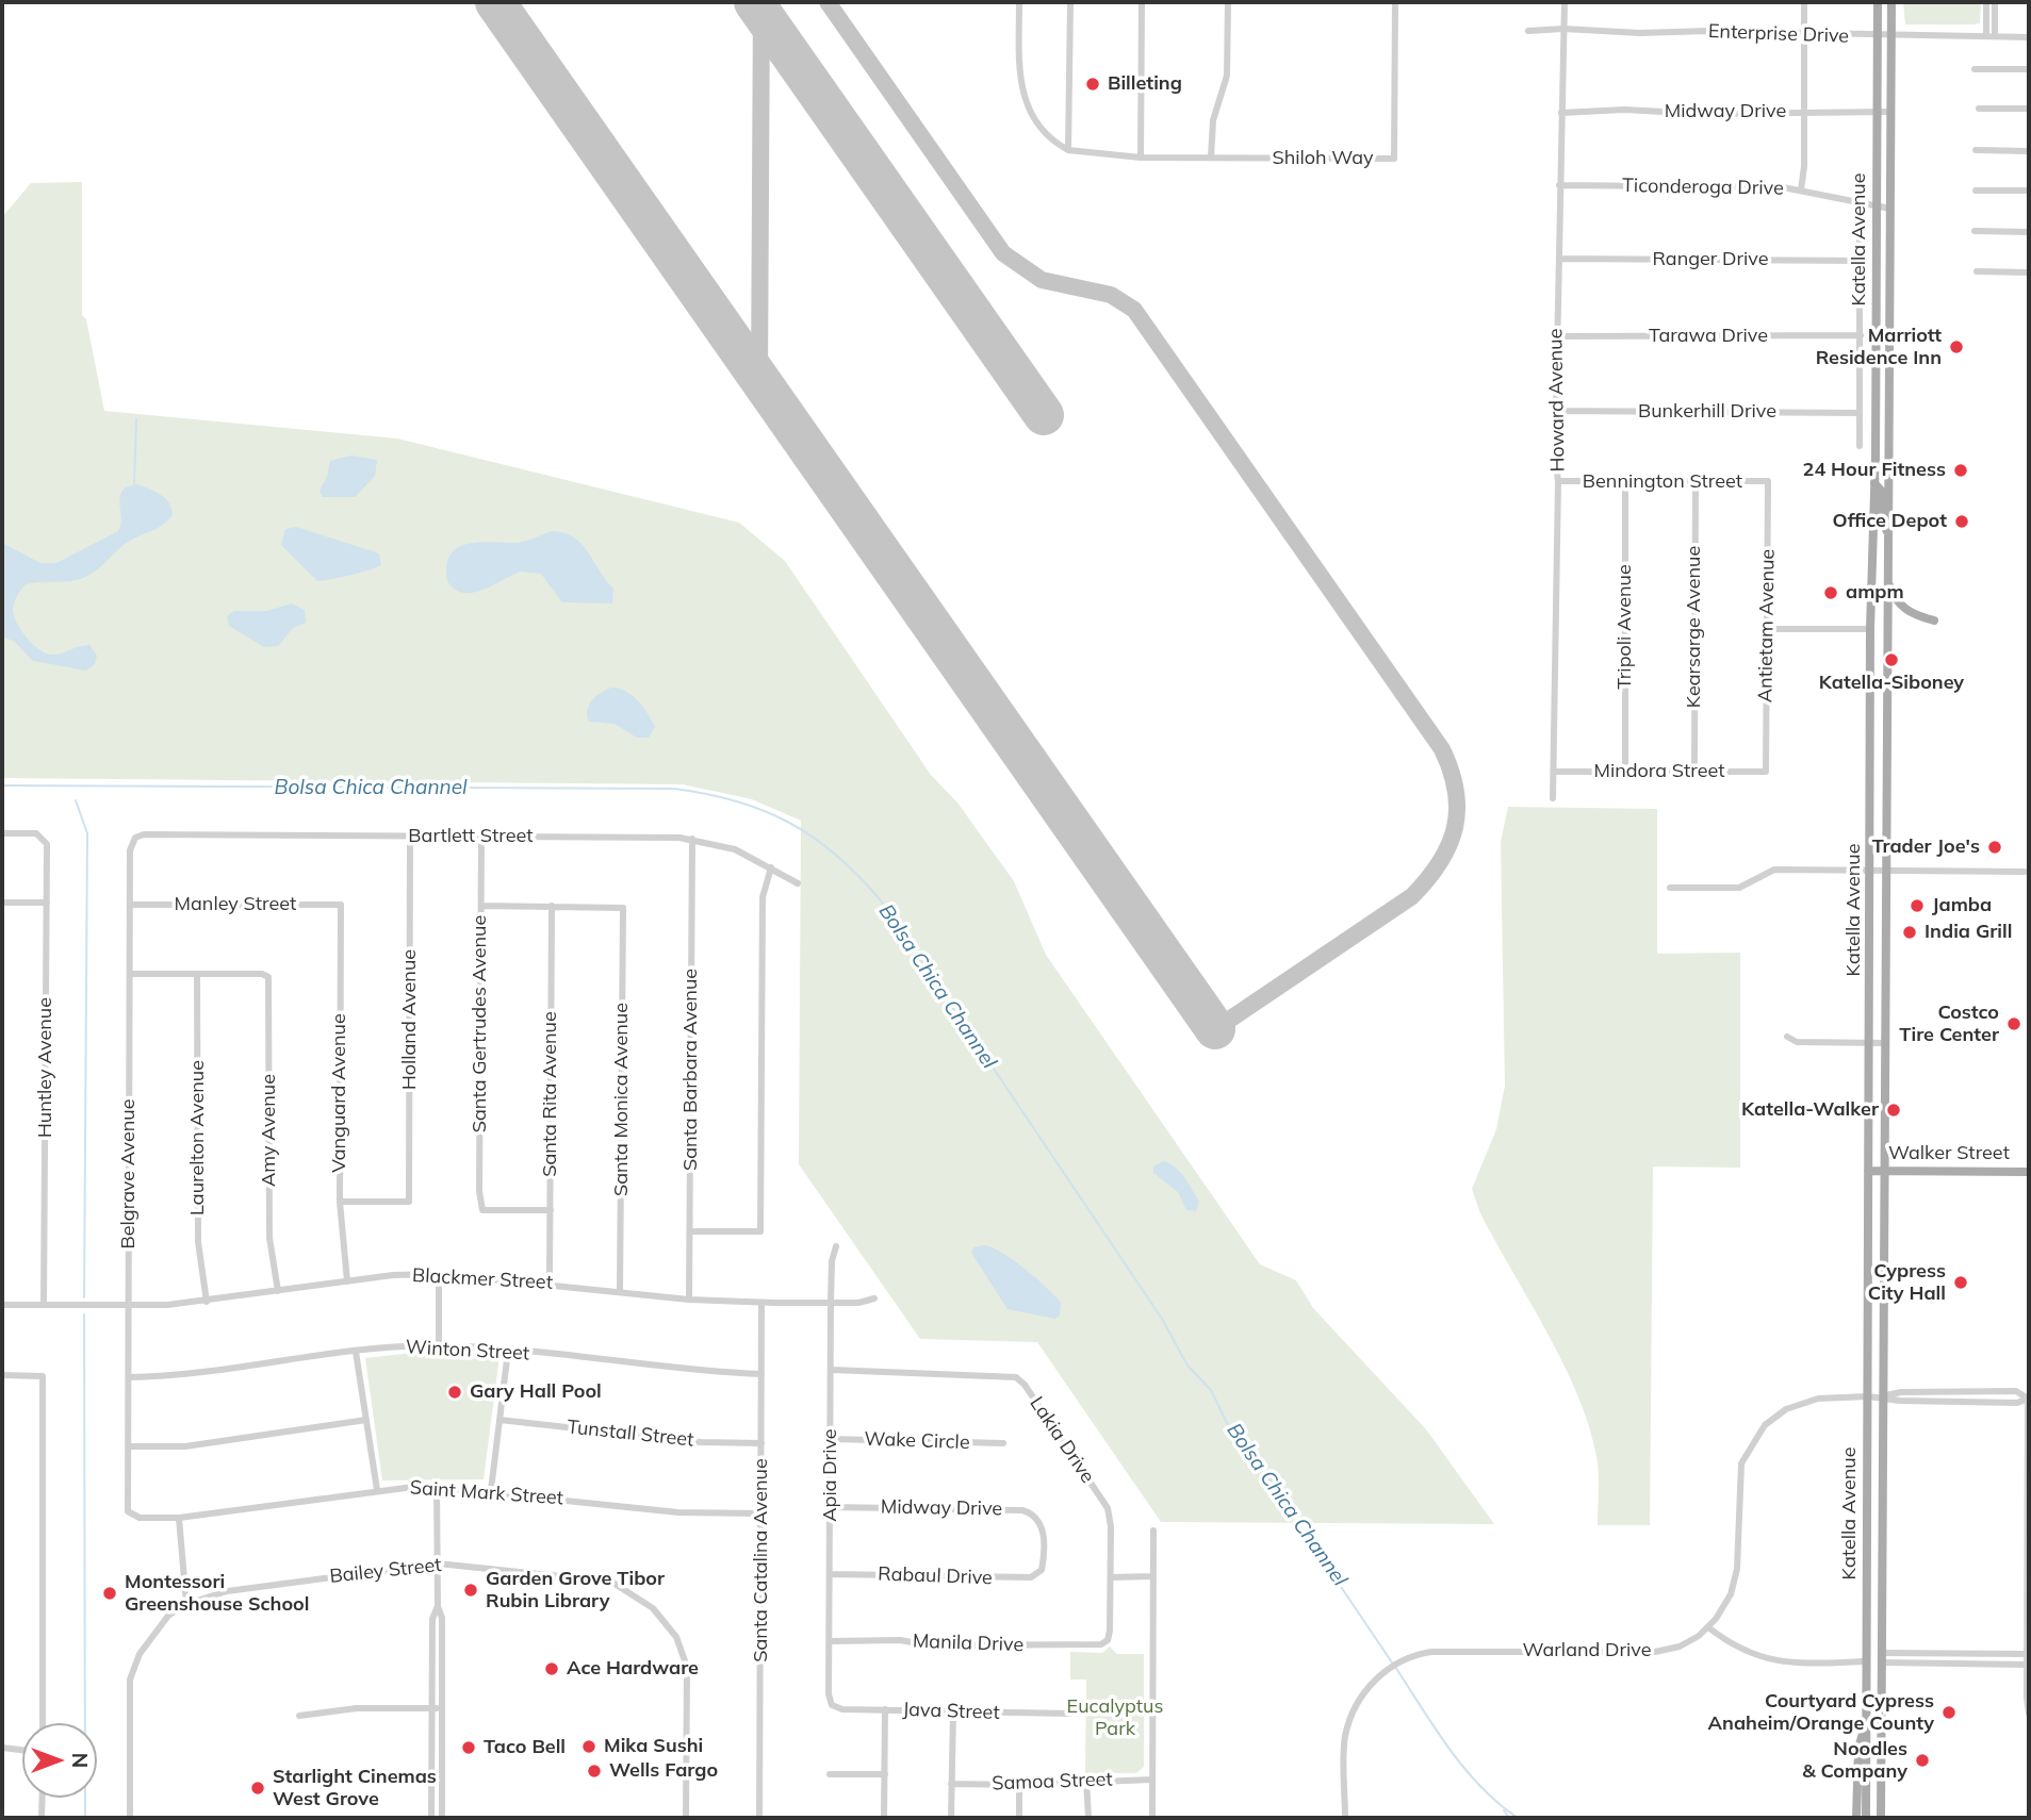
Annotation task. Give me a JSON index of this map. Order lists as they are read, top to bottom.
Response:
{
  "streets": {
    "main road": ["Katella Avenue", "Walker Street"],
    "street": [
      "Enterprise Drive",
      "Midway Drive",
      "Shiloh Way",
      "Ticonderoga Drive",
      "Ranger Drive",
      "Tarawa Drive",
      "Howard Avenue",
      "Bunkerhill Drive",
      "Bennington Street",
      "Antietam Avenue",
      "Tripoli Avenue",
      "Kearsarge Avenue",
      "Mindora Street",
      "Bartlett Street",
      "Manley Street",
      "Holland Avenue",
      "Santa Gertrudes Avenue",
      "Huntley Avenue",
      "Santa Barbara Avenue",
      "Vanguard Avenue",
      "Santa Rita Avenue",
      "Santa Monica Avenue",
      "Amy Avenue",
      "Laurelton Avenue",
      "Belgrave Avenue",
      "Blackmer Street",
      "Winton Street",
      "Tunstall Street",
      "Lakia Drive",
      "Wake Circle",
      "Apia Drive",
      "Saint Mark Street",
      "Santa Catalina Avenue",
      "Bailey Street",
      "Rabaul Drive",
      "Manila Drive",
      "Warland Drive",
      "Java Street",
      "Samoa Street"
    ]
  },
  "crossings": [
    ["Enterprise Drive", "Katella Avenue"],
    ["Enterprise Drive", "Howard Avenue"],
    ["Midway Drive", "Katella Avenue"],
    ["Midway Drive", "Howard Avenue"],
    ["Midway Drive", "Apia Drive"],
    ["Midway Drive", "Rabaul Drive"],
    ["Ticonderoga Drive", "Katella Avenue"],
    ["Ticonderoga Drive", "Howard Avenue"],
    ["Katella Avenue", "Walker Street"],
    ["Katella Avenue", "Warland Drive"],
    ["Ranger Drive", "Howard Avenue"],
    ["Tarawa Drive", "Howard Avenue"],
    ["Howard Avenue", "Bunkerhill Drive"],
    ["Howard Avenue", "Bennington Street"],
    ["Howard Avenue", "Mindora Street"],
    ["Bennington Street", "Antietam Avenue"],
    ["Bennington Street", "Tripoli Avenue"],
    ["Bennington Street", "Kearsarge Avenue"],
    ["Antietam Avenue", "Mindora Street"],
    ["Tripoli Avenue", "Mindora Street"],
    ["Kearsarge Avenue", "Mindora Street"],
    ["Bartlett Street", "Holland Avenue"],
    ["Bartlett Street", "Santa Gertrudes Avenue"],
    ["Bartlett Street", "Santa Barbara Avenue"],
    ["Bartlett Street", "Belgrave Avenue"],
    ["Manley Street", "Vanguard Avenue"],
    ["Manley Street", "Belgrave Avenue"],
    ["Holland Avenue", "Vanguard Avenue"],
    ["Santa Gertrudes Avenue", "Santa Rita Avenue"],
    ["Huntley Avenue", "Blackmer Street"],
    ["Santa Barbara Avenue", "Blackmer Street"],
    ["Vanguard Avenue", "Blackmer Street"],
    ["Santa Rita Avenue", "Santa Monica Avenue"],
    ["Santa Rita Avenue", "Blackmer Street"],
    ["Santa Monica Avenue", "Blackmer Street"],
    ["Amy Avenue", "Laurelton Avenue"],
    ["Amy Avenue", "Blackmer Street"],
    ["Laurelton Avenue", "Blackmer Street"],
    ["Belgrave Avenue", "Blackmer Street"],
    ["Belgrave Avenue", "Winton Street"],
    ["Belgrave Avenue", "Saint Mark Street"],
    ["Blackmer Street", "Apia Drive"],
    ["Blackmer Street", "Santa Catalina Avenue"],
    ["Winton Street", "Santa Catalina Avenue"],
    ["Tunstall Street", "Santa Catalina Avenue"],
    ["Lakia Drive", "Apia Drive"],
    ["Lakia Drive", "Manila Drive"],
    ["Wake Circle", "Apia Drive"],
    ["Apia Drive", "Rabaul Drive"],
    ["Apia Drive", "Manila Drive"],
    ["Apia Drive", "Java Street"],
    ["Saint Mark Street", "Santa Catalina Avenue"]
  ],
  "water": ["Bolsa Chica Channel"],
  "parks": ["Eucalyptus Park"],
  "places": [
    "Billeting",
    "Marriott Residence Inn",
    "24 Hour Fitness",
    "Office Depot",
    "ampm",
    "Katella-Siboney",
    "Trader Joe's",
    "Jamba",
    "India Grill",
    "Costco Tire Center",
    "Katella-Walker",
    "Cypress City Hall",
    "Gary Hall Pool",
    "Garden Grove Tibor Rubin Library",
    "Montessori Greenshouse School",
    "Ace Hardware",
    "Courtyard Cypress Anaheim/Orange County",
    "Mika Sushi",
    "Taco Bell",
    "Noodles & Company",
    "Wells Fargo",
    "Starlight Cinemas West Grove"
  ],
  "north": "right"
}
